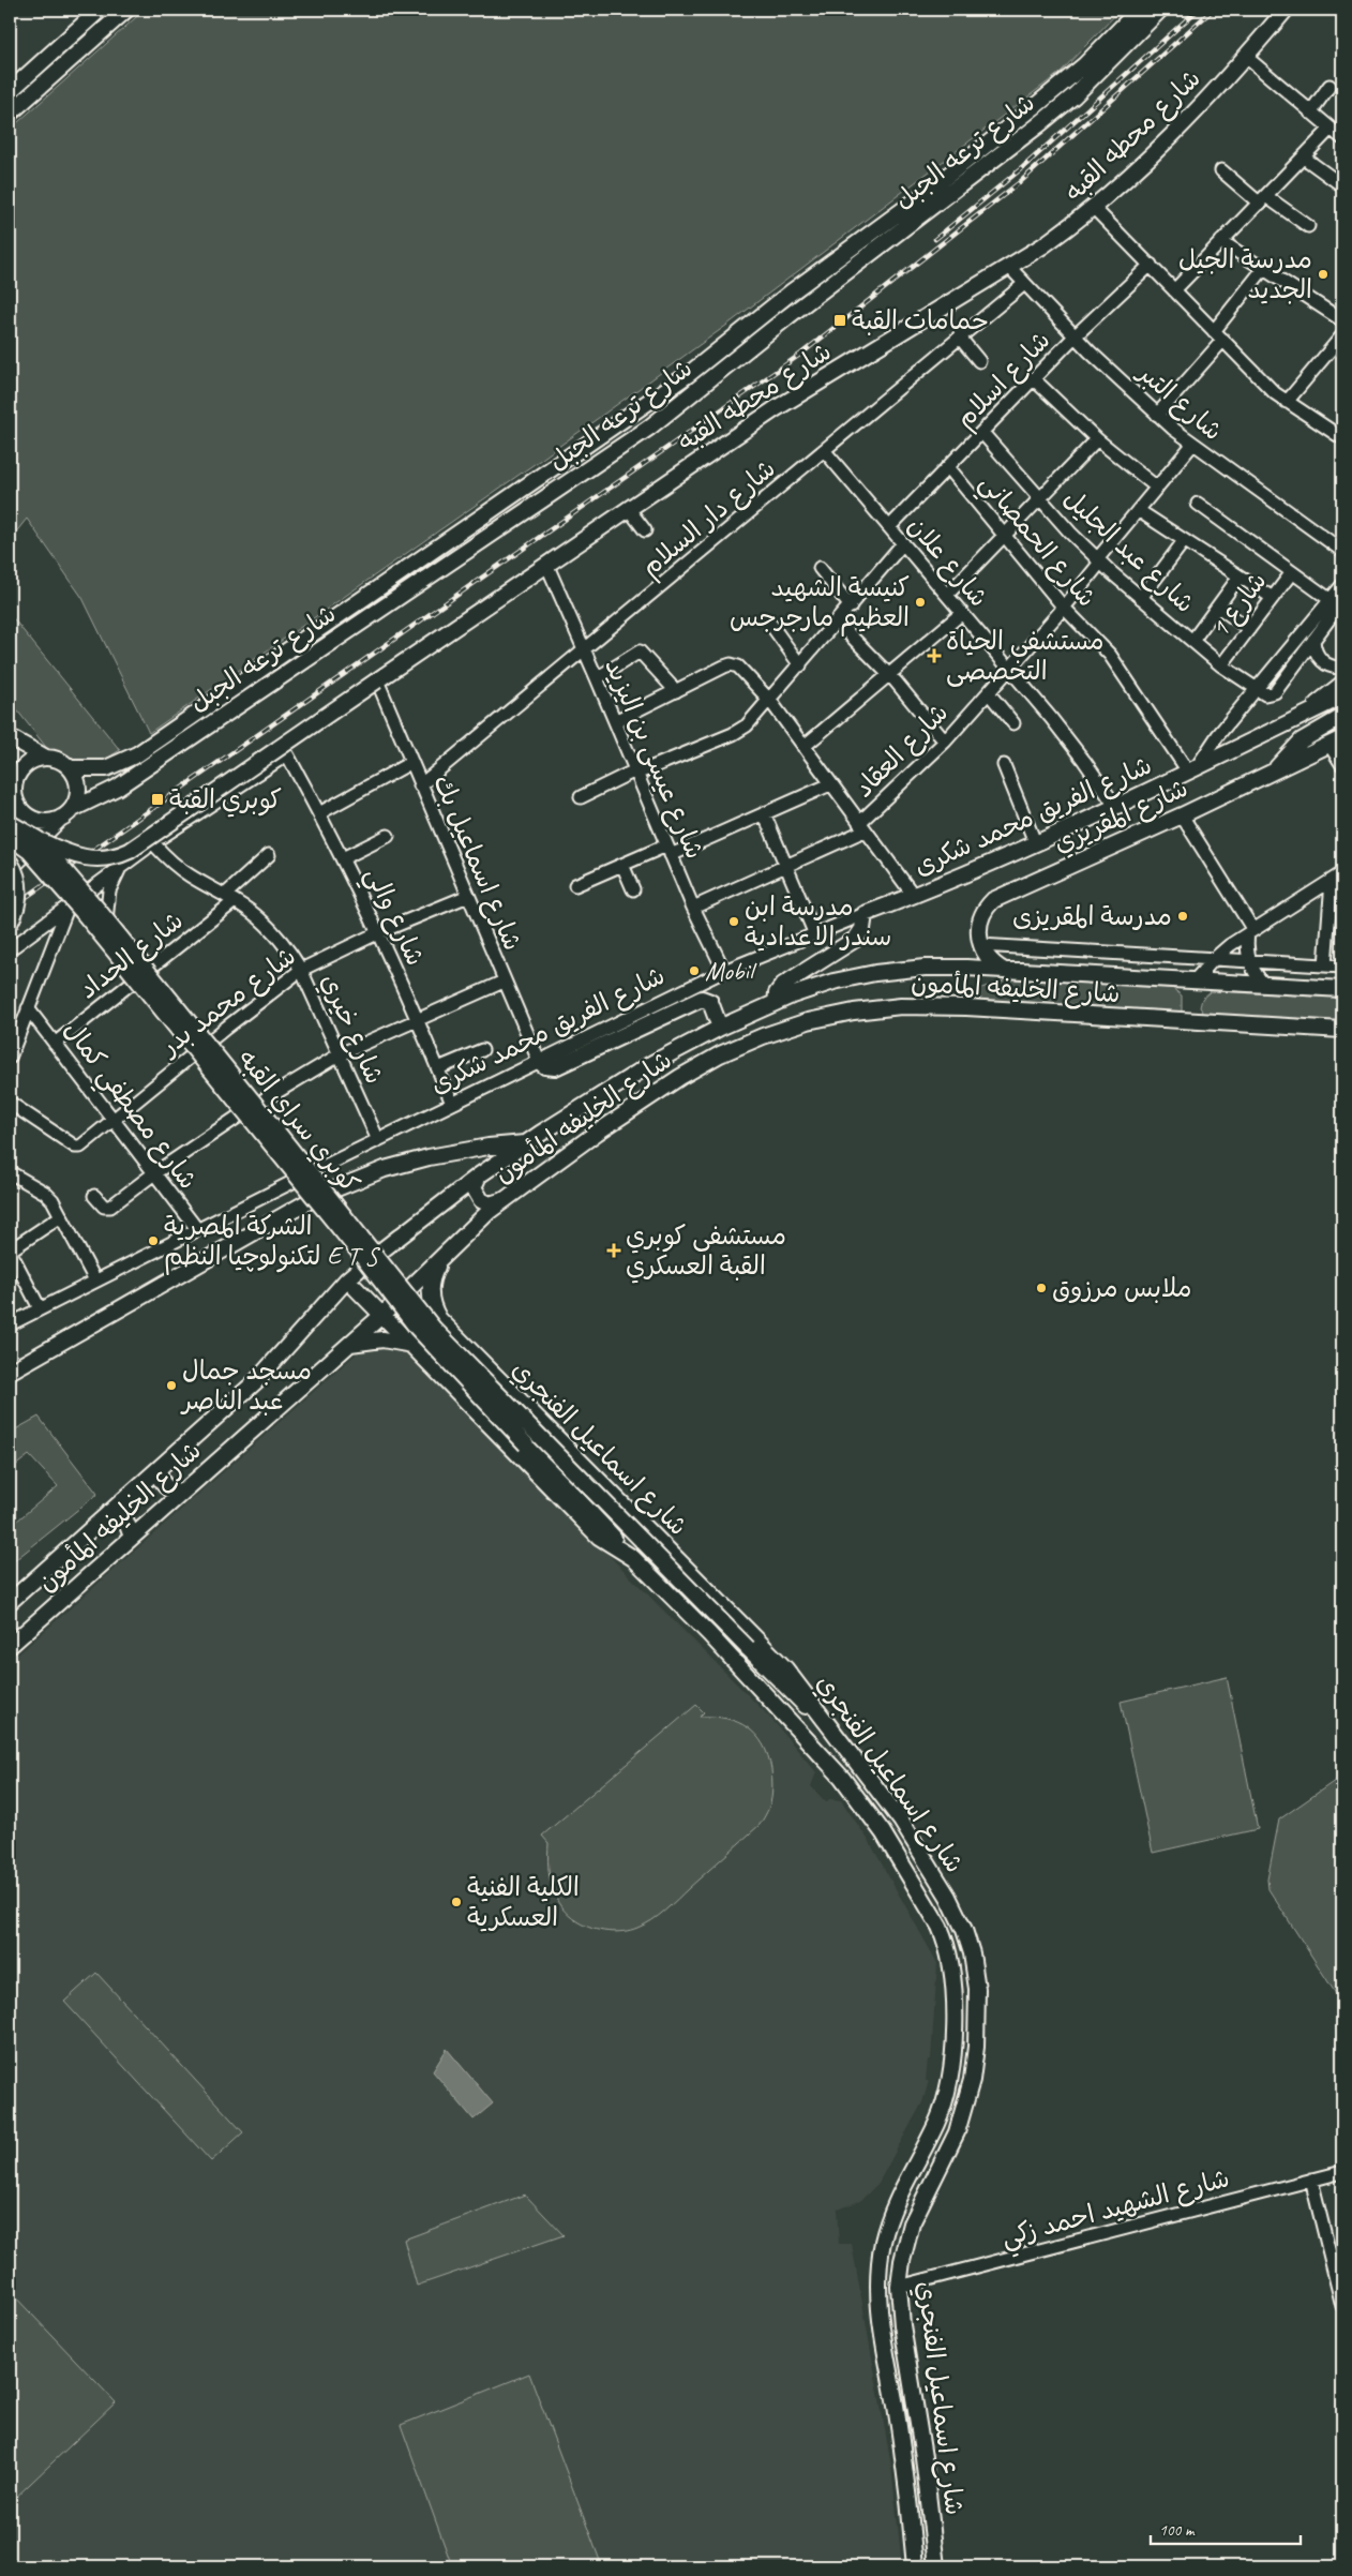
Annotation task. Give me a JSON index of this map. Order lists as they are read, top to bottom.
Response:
{
  "streets": {
    "main road": [
      "شارع محطه القبه",
      "شارع ترعه الجبل",
      "شارع الفريق محمد شكرى",
      "شارع المقريزي",
      "شارع الخليفه المأمون",
      "كوبري سراي القبه",
      "شارع اسماعيل الفنجري"
    ],
    "street": [
      "شارع اسلام",
      "شارع التبر",
      "شارع دار السلام",
      "شارع الحمصاني",
      "شارع عبد الجليل",
      "شارع علان",
      "شارع 1",
      "شارع العقاد",
      "شارع عيسى بن اليزيد",
      "شارع اسماعيل بك",
      "شارع والي",
      "شارع الحداد",
      "شارع محمد بدر",
      "شارع خيري",
      "شارع مصطفي كمال",
      "شارع الشهيد احمد زكي"
    ]
  },
  "crossings": [
    ["شارع محطه القبه", "شارع التبر"],
    ["شارع محطه القبه", "شارع عيسى بن اليزيد"],
    ["شارع محطه القبه", "شارع اسماعيل بك"],
    ["شارع محطه القبه", "كوبري سراي القبه"],
    ["شارع اسلام", "شارع التبر"],
    ["شارع اسلام", "شارع الحمصاني"],
    ["شارع اسلام", "شارع عبد الجليل"],
    ["شارع اسلام", "شارع علان"],
    ["شارع التبر", "شارع دار السلام"],
    ["شارع التبر", "شارع العقاد"],
    ["شارع دار السلام", "شارع علان"],
    ["شارع دار السلام", "شارع عيسى بن اليزيد"],
    ["شارع دار السلام", "شارع اسماعيل بك"],
    ["شارع الحمصاني", "شارع العقاد"],
    ["شارع الحمصاني", "شارع الفريق محمد شكرى"],
    ["شارع عبد الجليل", "شارع 1"],
    ["شارع عبد الجليل", "شارع العقاد"],
    ["شارع علان", "شارع العقاد"],
    ["شارع علان", "شارع الفريق محمد شكرى"],
    ["شارع العقاد", "شارع عيسى بن اليزيد"],
    ["شارع عيسى بن اليزيد", "شارع الفريق محمد شكرى"],
    ["شارع الفريق محمد شكرى", "شارع اسماعيل بك"],
    ["شارع الفريق محمد شكرى", "شارع والي"],
    ["شارع الفريق محمد شكرى", "شارع خيري"],
    ["شارع الفريق محمد شكرى", "شارع مصطفي كمال"],
    ["شارع اسماعيل بك", "شارع محمد بدر"],
    ["شارع والي", "شارع محمد بدر"],
    ["شارع والي", "شارع خيري"],
    ["شارع الحداد", "شارع خيري"],
    ["شارع الحداد", "شارع مصطفي كمال"],
    ["شارع الخليفه المأمون", "شارع اسماعيل الفنجري"],
    ["شارع محمد بدر", "شارع خيري"],
    ["شارع محمد بدر", "شارع مصطفي كمال"],
    ["كوبري سراي القبه", "شارع اسماعيل الفنجري"],
    ["شارع اسماعيل الفنجري", "شارع الشهيد احمد زكي"]
  ],
  "places": {
    "other": [
      "مدرسة الجيل الجديد",
      "كنيسة الشهيد العظيم مارجرجس",
      "مدرسة المقريزى",
      "مدرسة ابن سندر الاعدادية",
      "Mobil",
      "الشركة المصرية لتكنولوچيا النظم E T S",
      "ملابس مرزوق",
      "مسجد جمال عبد الناصر",
      "الكلية الفنية العسكرية"
    ],
    "transit": ["حمامات القبة", "كوبري القبة"],
    "health": ["مستشفى الحياة التخصصى", "مستشفى كوبري القبة العسكري"]
  },
  "scale_bar": "100 m"
}
